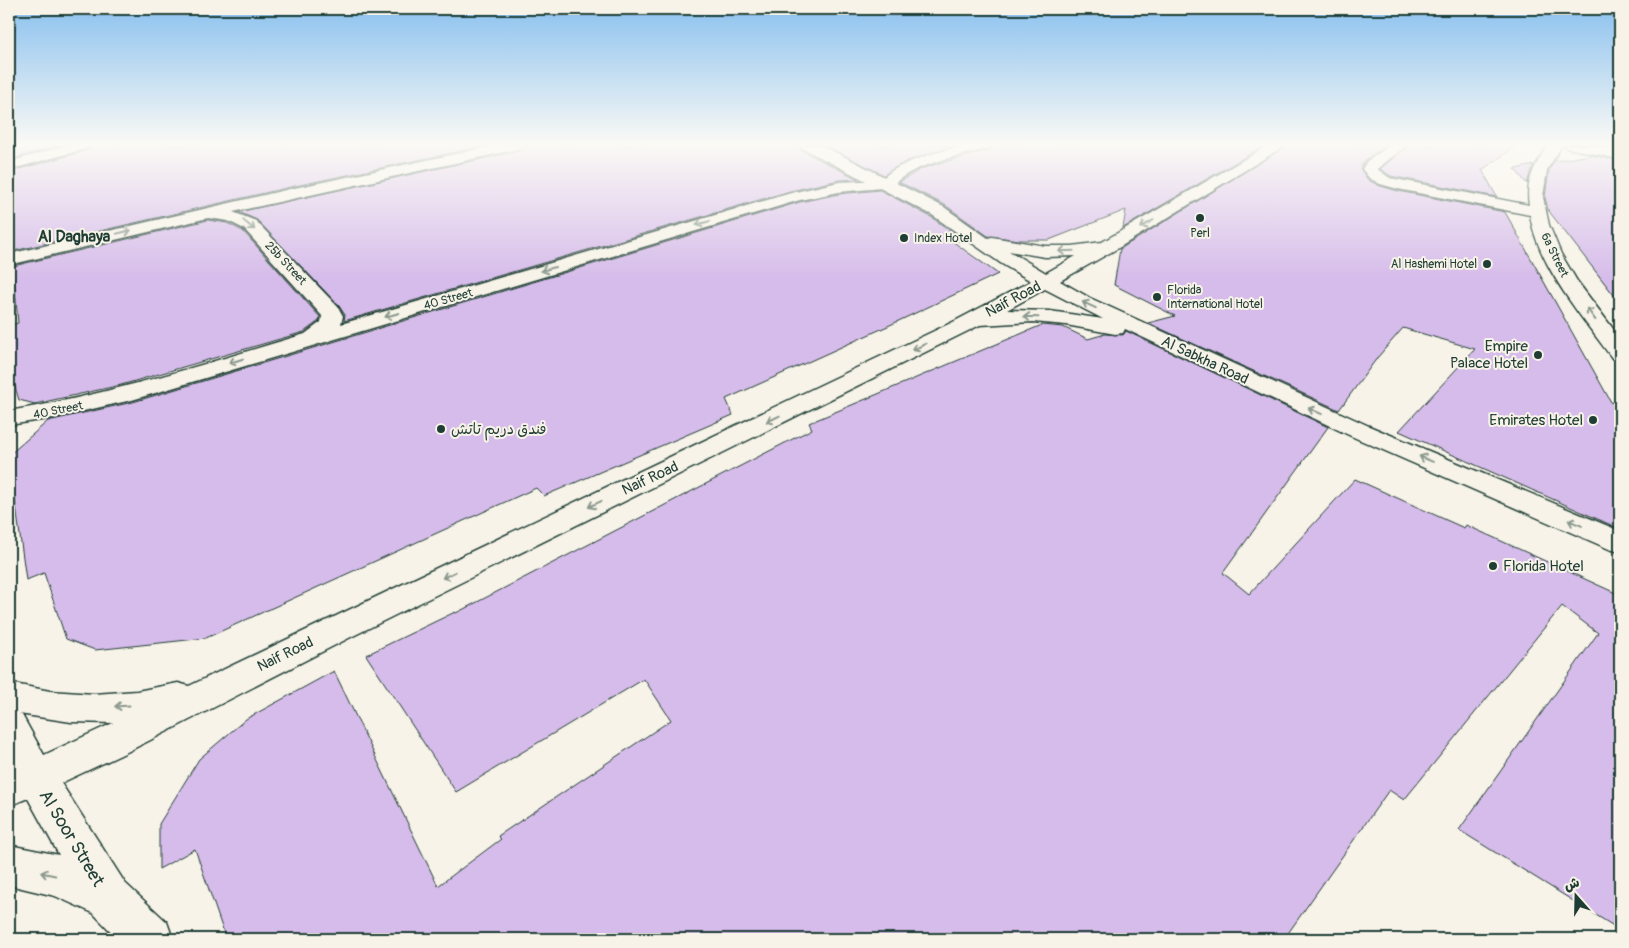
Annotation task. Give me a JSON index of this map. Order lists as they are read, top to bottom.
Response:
{
  "streets": {
    "street": [
      "6a Street",
      "25b Street",
      "40 Street",
      "Naif Road",
      "Al Sabkha Road",
      "Al Soor Street"
    ]
  },
  "crossings": [
    ["25b Street", "40 Street"],
    ["Naif Road", "Al Sabkha Road"],
    ["Naif Road", "Al Soor Street"]
  ],
  "one_way": ["6a Street", "25b Street", "Naif Road"],
  "districts": ["Al Daghaya"],
  "places": [
    "Perl",
    "Index Hotel",
    "Al Hashemi Hotel",
    "Florida International Hotel",
    "Empire Palace Hotel",
    "Emirates Hotel",
    "فندق دريم تاتش",
    "Florida Hotel"
  ],
  "north": "top"
}
